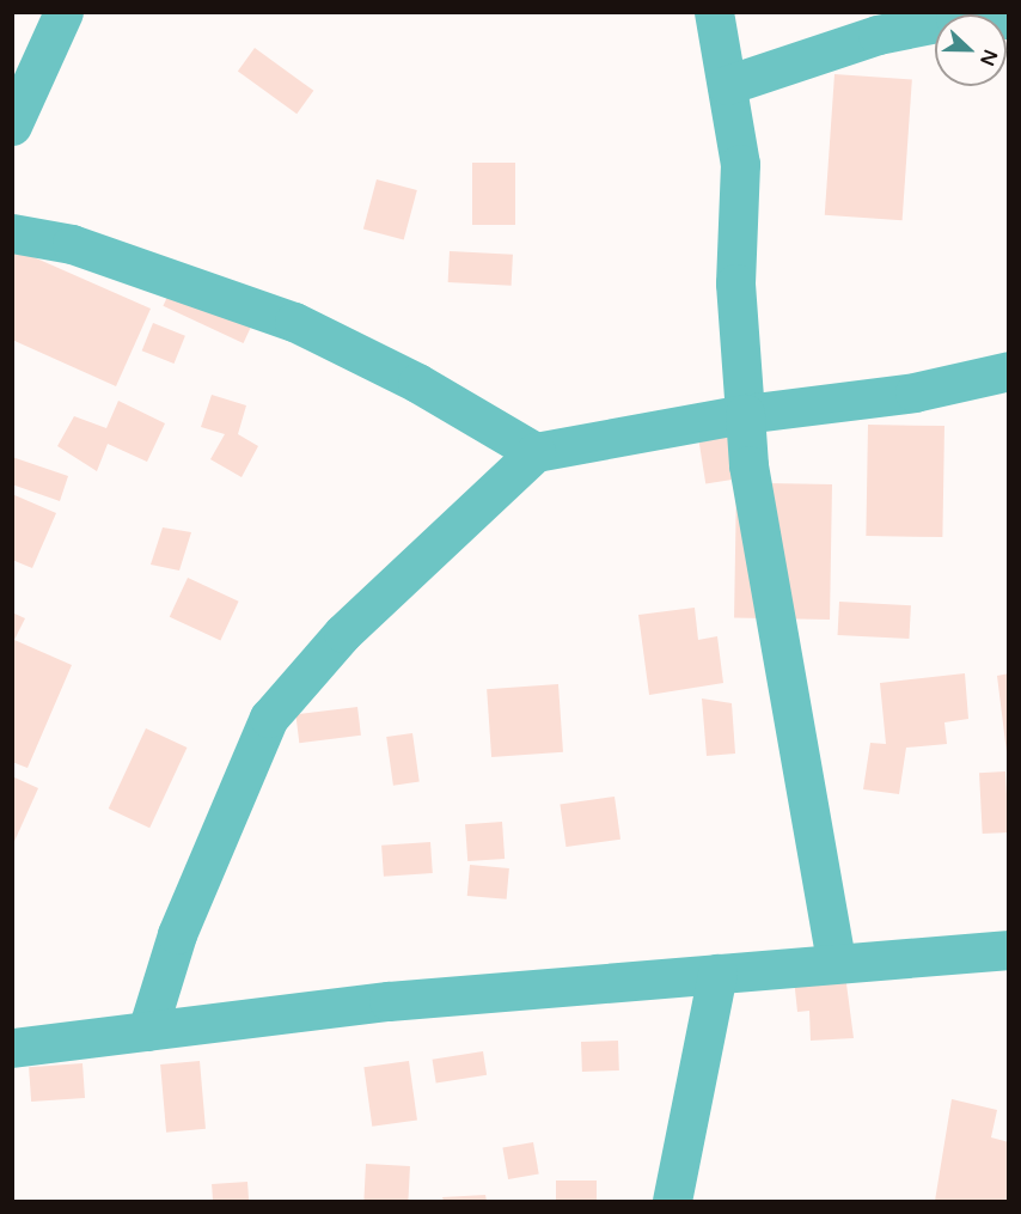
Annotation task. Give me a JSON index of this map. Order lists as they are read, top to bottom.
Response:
{
  "north": "right"
}
